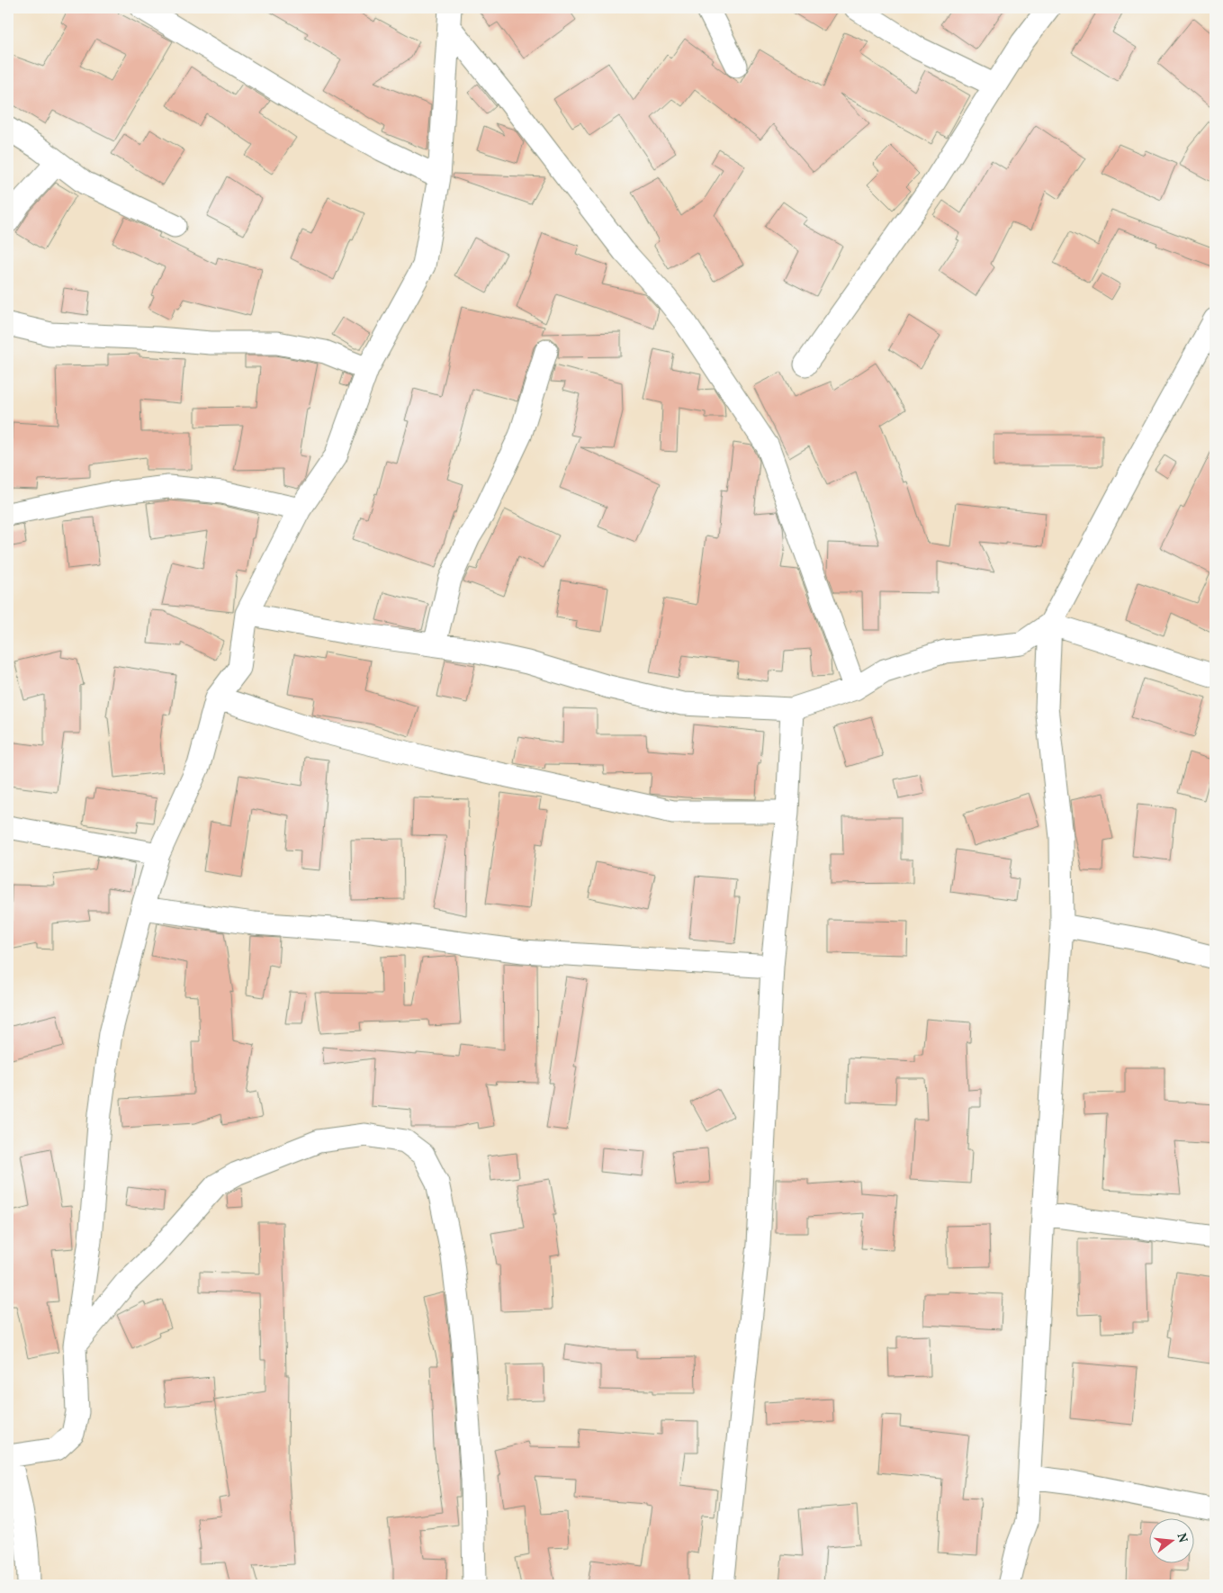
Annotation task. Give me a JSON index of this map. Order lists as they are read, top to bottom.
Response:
{
  "north": "right"
}
